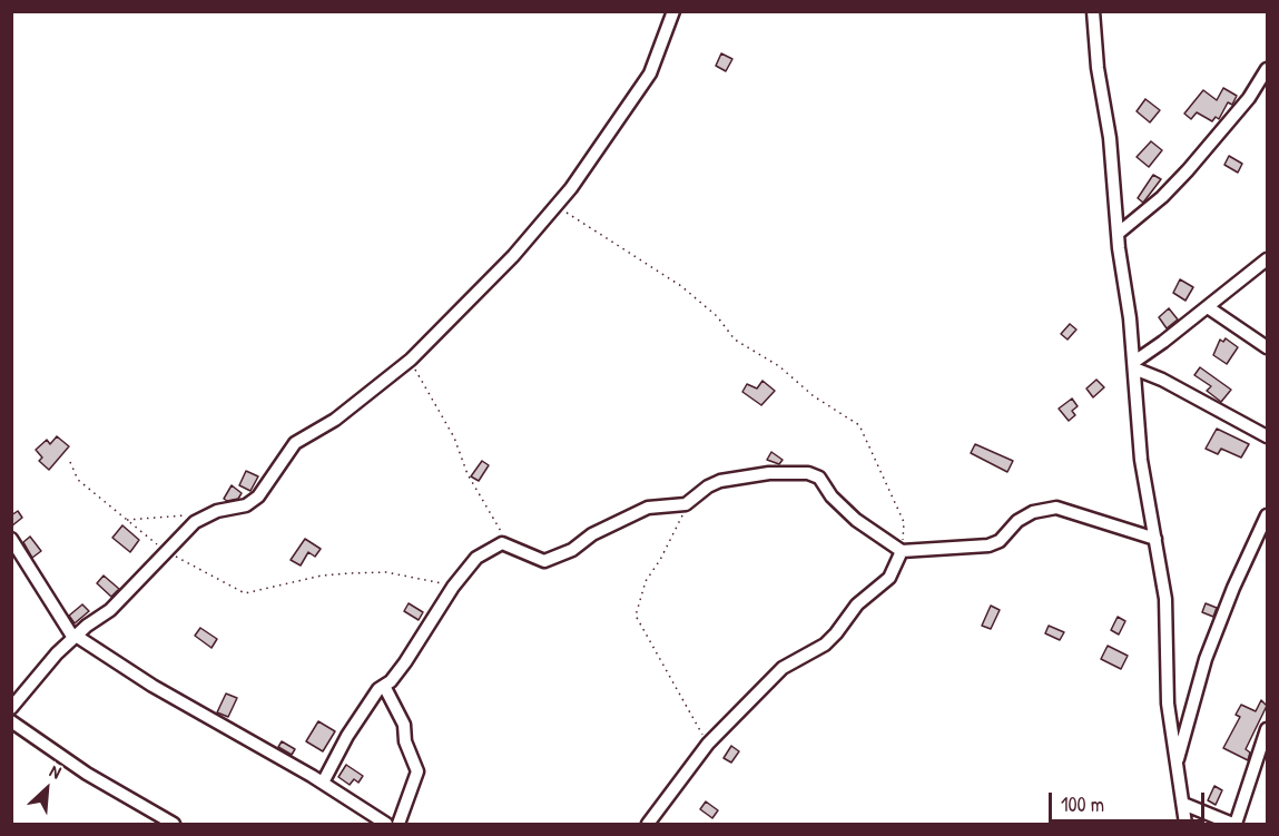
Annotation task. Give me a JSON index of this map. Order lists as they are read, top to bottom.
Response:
{
  "scale_bar": "100 m",
  "north": "top right"
}
